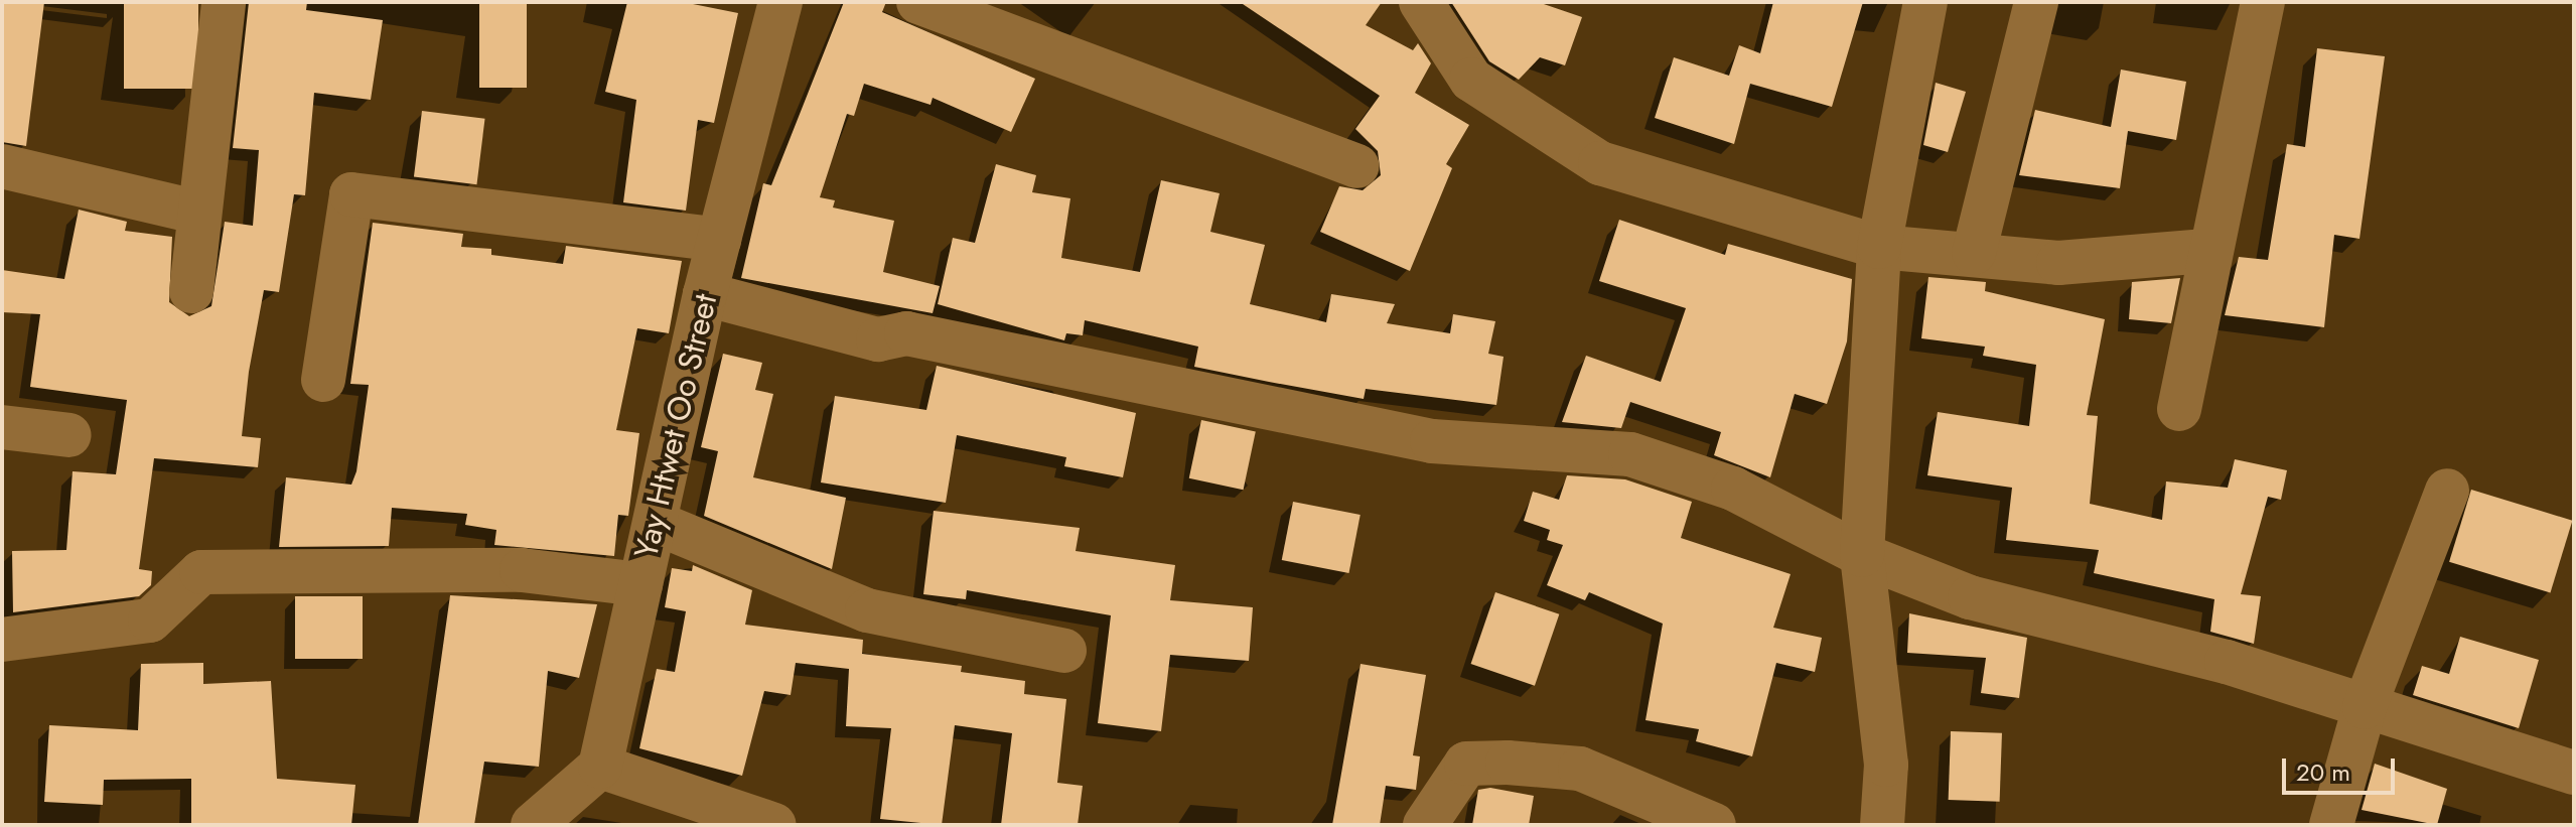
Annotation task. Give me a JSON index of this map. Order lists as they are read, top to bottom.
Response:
{
  "streets": {
    "street": ["Yay Htwet Oo Street"]
  },
  "scale_bar": "20 m"
}
